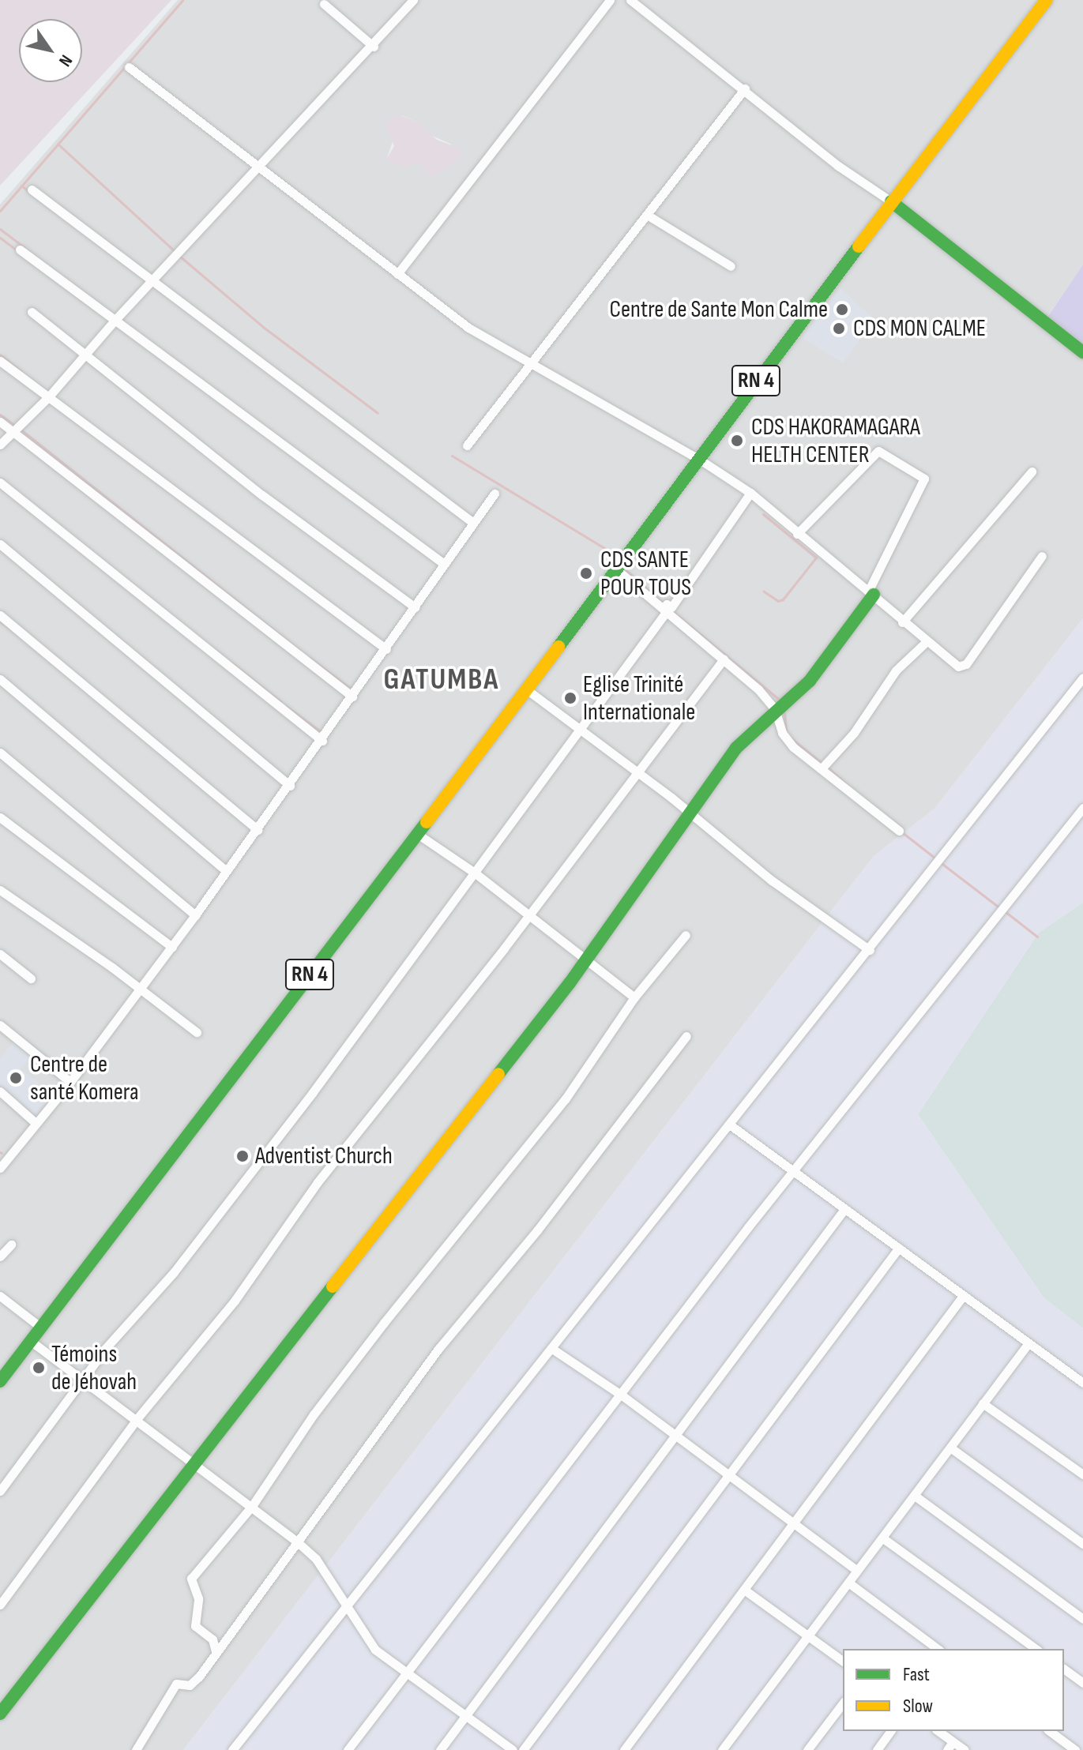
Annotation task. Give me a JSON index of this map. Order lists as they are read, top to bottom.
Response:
{
  "streets": {
    "main road": ["RN 4"]
  },
  "districts": ["GATUMBA"],
  "places": [
    "Centre de Sante Mon Calme",
    "CDS MON CALME",
    "CDS HAKORAMAGARA HELTH CENTER",
    "CDS SANTE POUR TOUS",
    "Eglise Trinité Internationale",
    "Centre de santé Komera",
    "Adventist Church",
    "Témoins de Jéhovah"
  ],
  "legend": ["Fast", "Slow"],
  "north": "bottom right"
}
